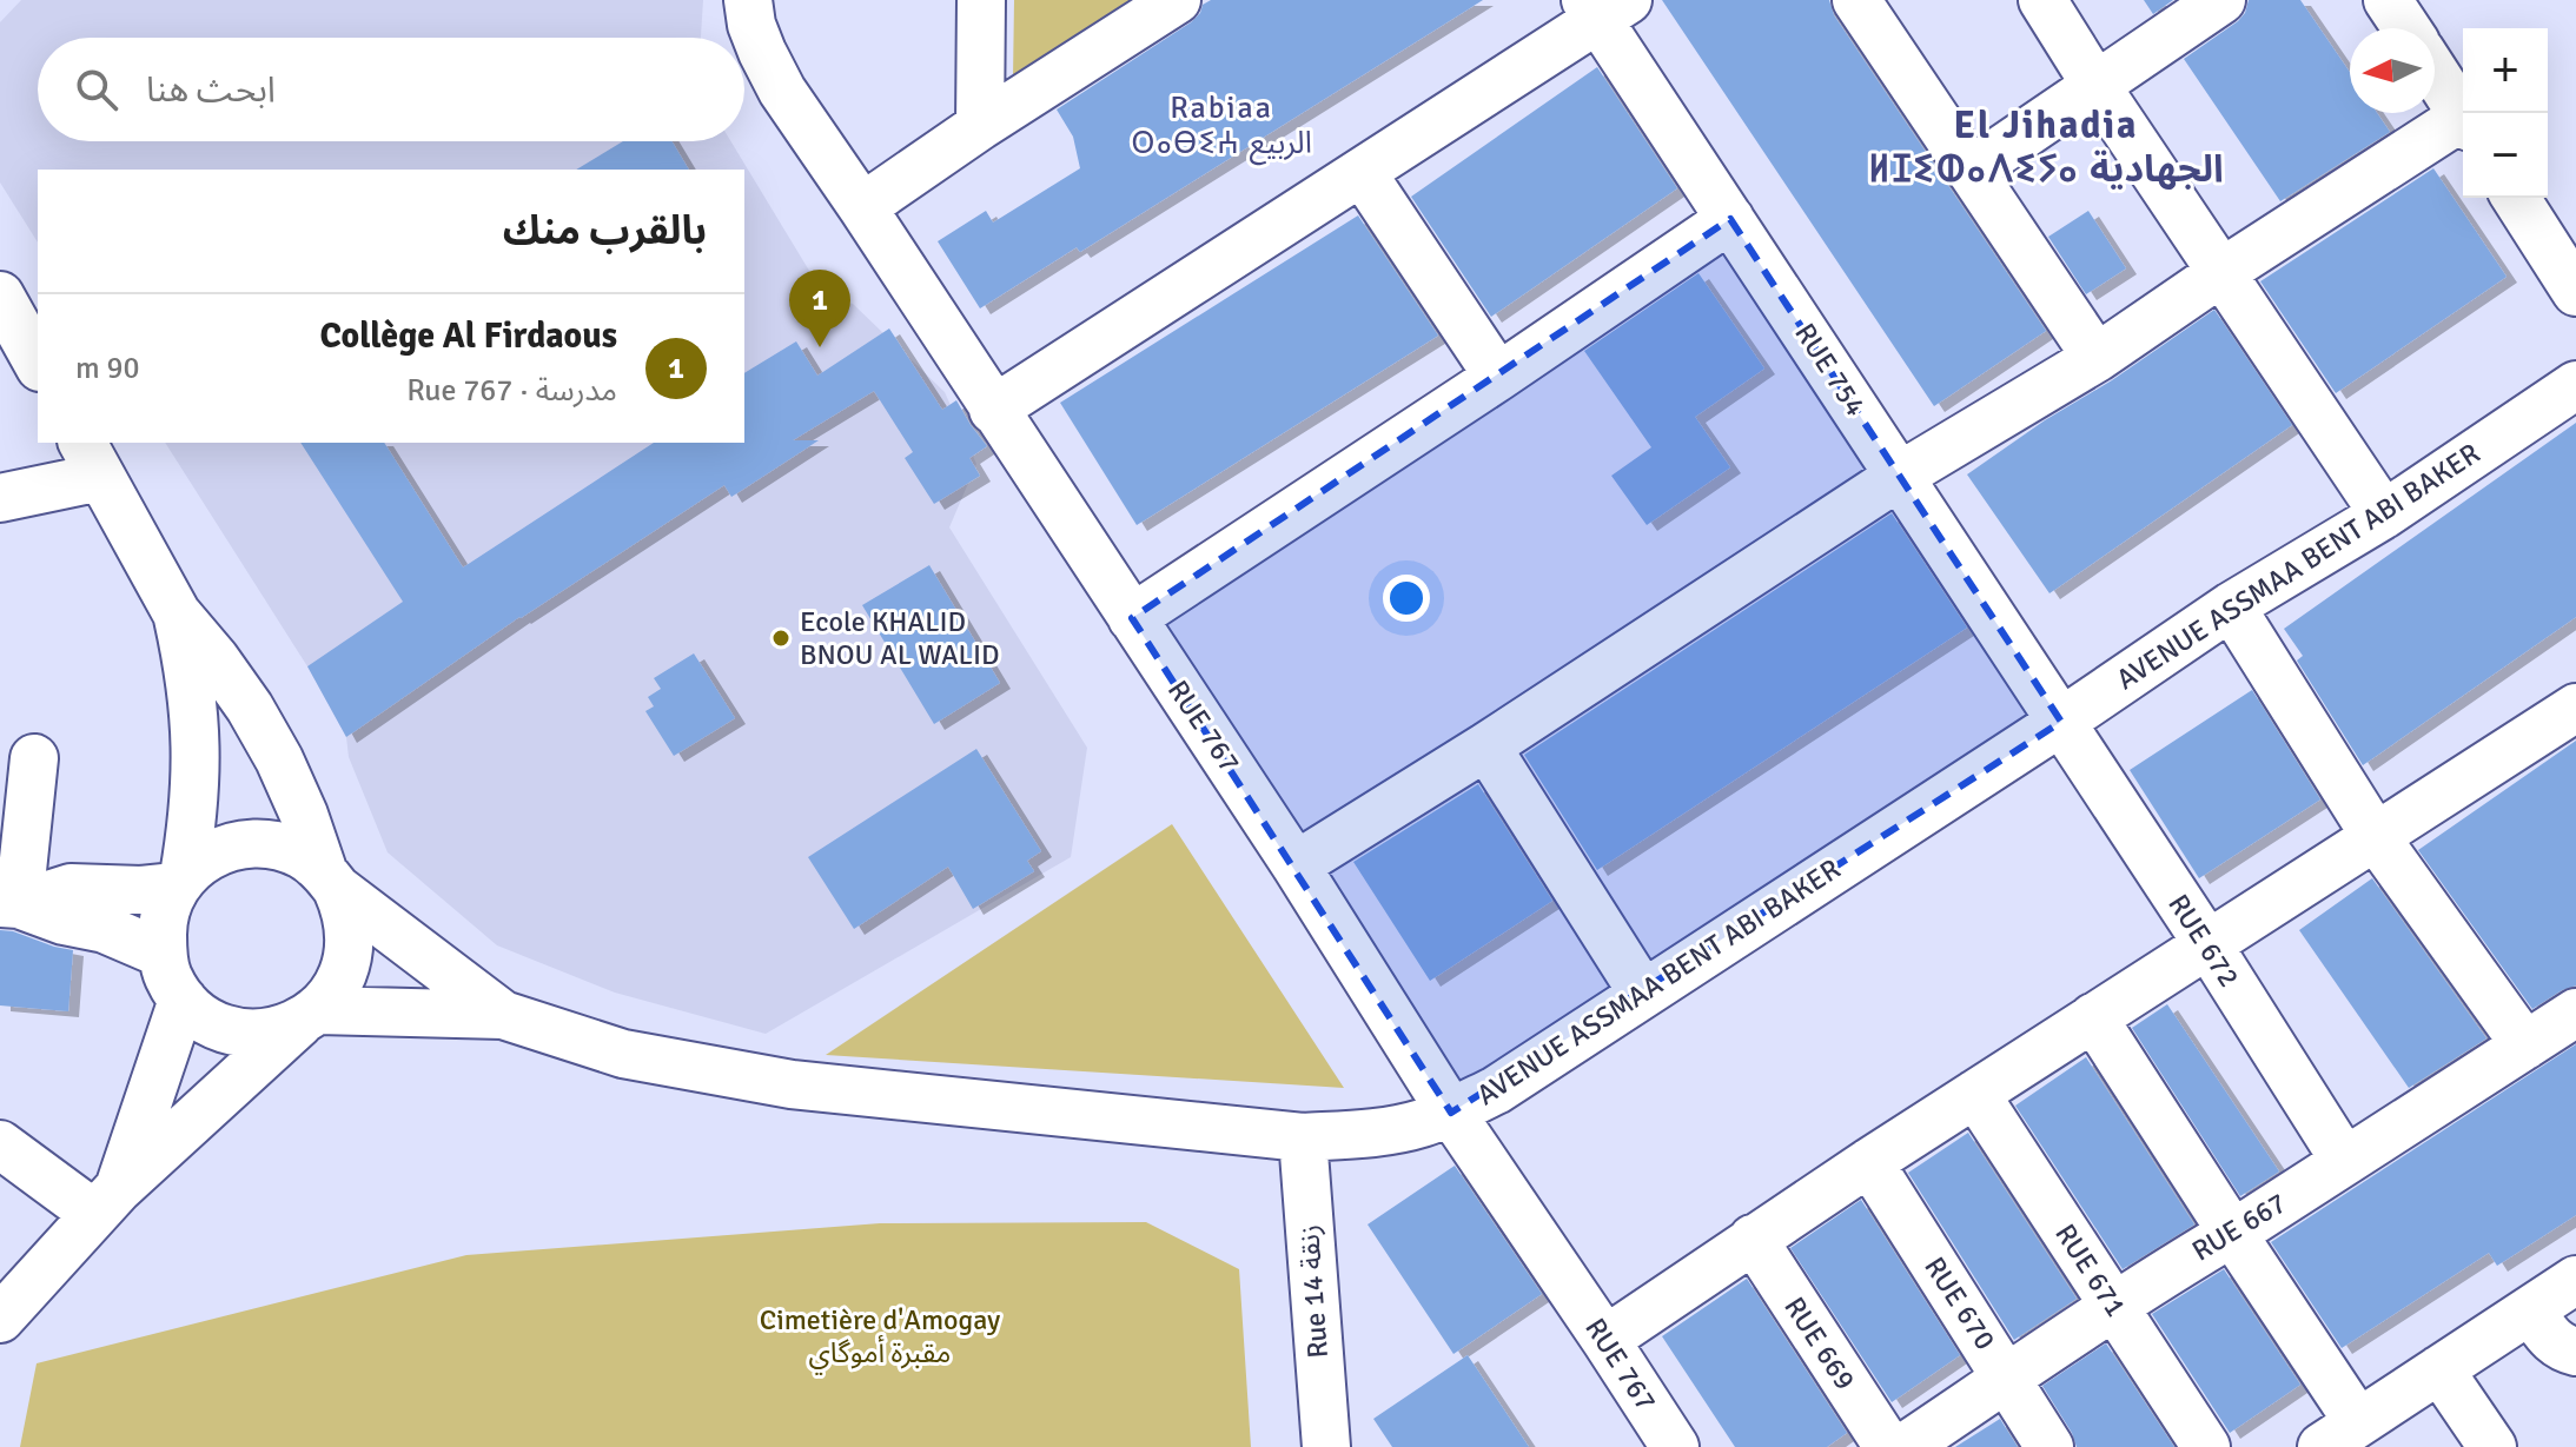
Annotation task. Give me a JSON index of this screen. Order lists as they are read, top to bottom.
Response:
{
  "streets": {
    "street": [
      "RUE 754",
      "AVENUE ASSMAA BENT ABI BAKER",
      "RUE 767",
      "RUE 672",
      "RUE 667",
      "RUE 671",
      "Rue 14 زنقة",
      "RUE 670",
      "RUE 669"
    ]
  },
  "crossings": [
    ["RUE 754", "AVENUE ASSMAA BENT ABI BAKER"],
    ["RUE 754", "RUE 672"],
    ["AVENUE ASSMAA BENT ABI BAKER", "RUE 767"],
    ["AVENUE ASSMAA BENT ABI BAKER", "RUE 672"],
    ["AVENUE ASSMAA BENT ABI BAKER", "Rue 14 زنقة"],
    ["RUE 672", "RUE 667"],
    ["RUE 667", "RUE 671"],
    ["RUE 667", "RUE 670"]
  ],
  "districts": ["Rabiaa ⵔⴰⴱⵉⵄ الربيع", "El Jihadia ⵍⵊⵉⵀⴰⴷⵉⵢⴰ الجهادية"],
  "parks": ["Cimetière d'Amogay مقبرة أموگاي"],
  "places": ["Ecole KHALID BNOU AL WALID"],
  "north": "left",
  "page": {
    "map_buttons": ["+", "−"],
    "search": "ابحث هنا",
    "heading": "بالقرب منك",
    "pins": "1",
    "list": [
      {
        "mark": "1",
        "name": "Collège Al Firdaous",
        "note": "مدرسة · Rue 767",
        "value": "90 m"
      }
    ]
  }
}
